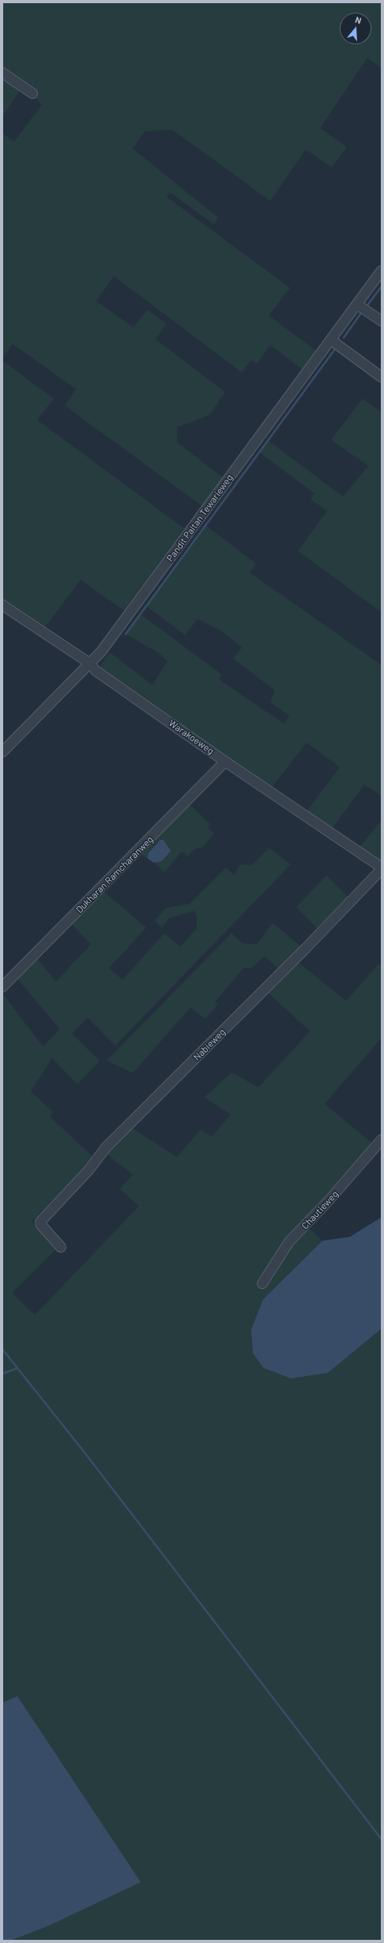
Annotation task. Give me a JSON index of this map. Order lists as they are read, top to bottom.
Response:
{
  "streets": {
    "street": [
      "Pandit Paltan Tewarieweg",
      "Warakoeweg",
      "Dukharan Ramcharanweg",
      "Nabieweg",
      "Chautieweg"
    ]
  },
  "crossings": [
    ["Pandit Paltan Tewarieweg", "Warakoeweg"],
    ["Warakoeweg", "Dukharan Ramcharanweg"],
    ["Warakoeweg", "Nabieweg"]
  ],
  "north": "top"
}
